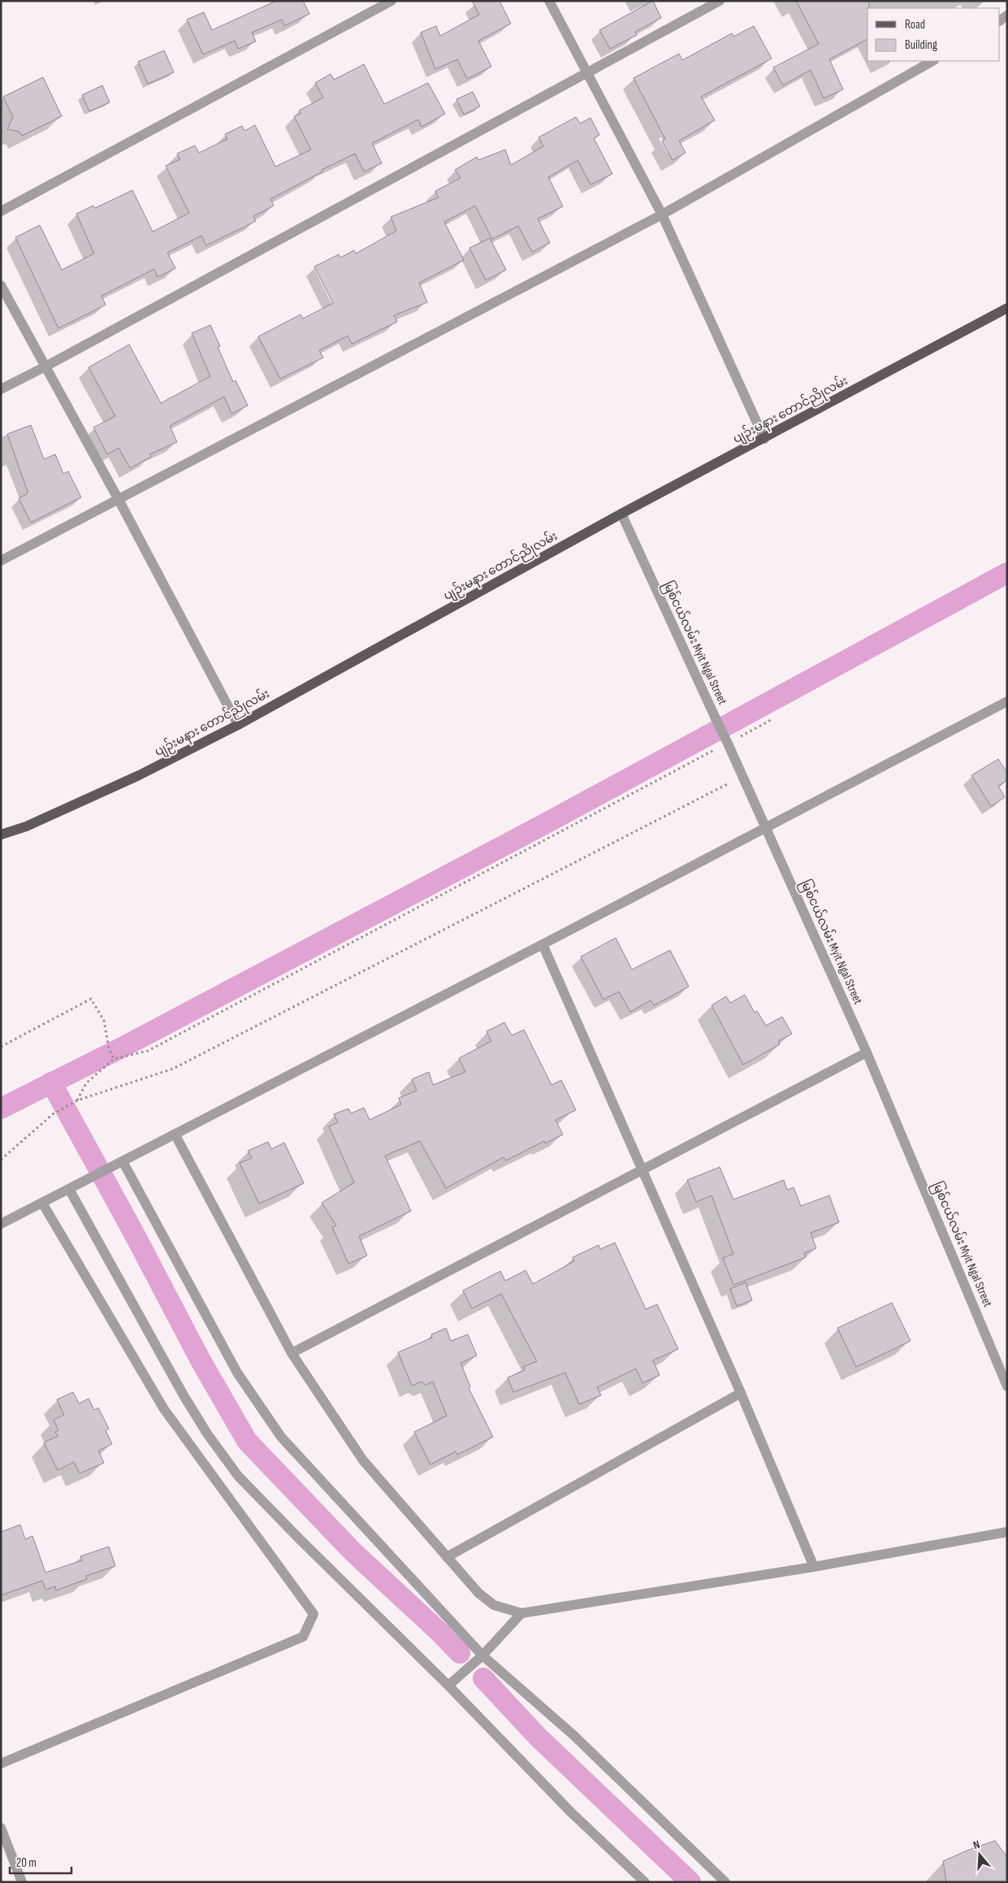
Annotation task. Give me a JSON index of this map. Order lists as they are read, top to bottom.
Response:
{
  "streets": {
    "main road": ["ပျဉ်းမနား တောင်ညိုလမ်း"],
    "street": ["မြစ်ငယ်လမ်း Myit Ngal Street"]
  },
  "crossings": [
    ["ပျဉ်းမနား တောင်ညိုလမ်း", "မြစ်ငယ်လမ်း Myit Ngal Street"]
  ],
  "legend": ["Road", "Building"],
  "scale_bar": "20 m",
  "north": "top"
}
